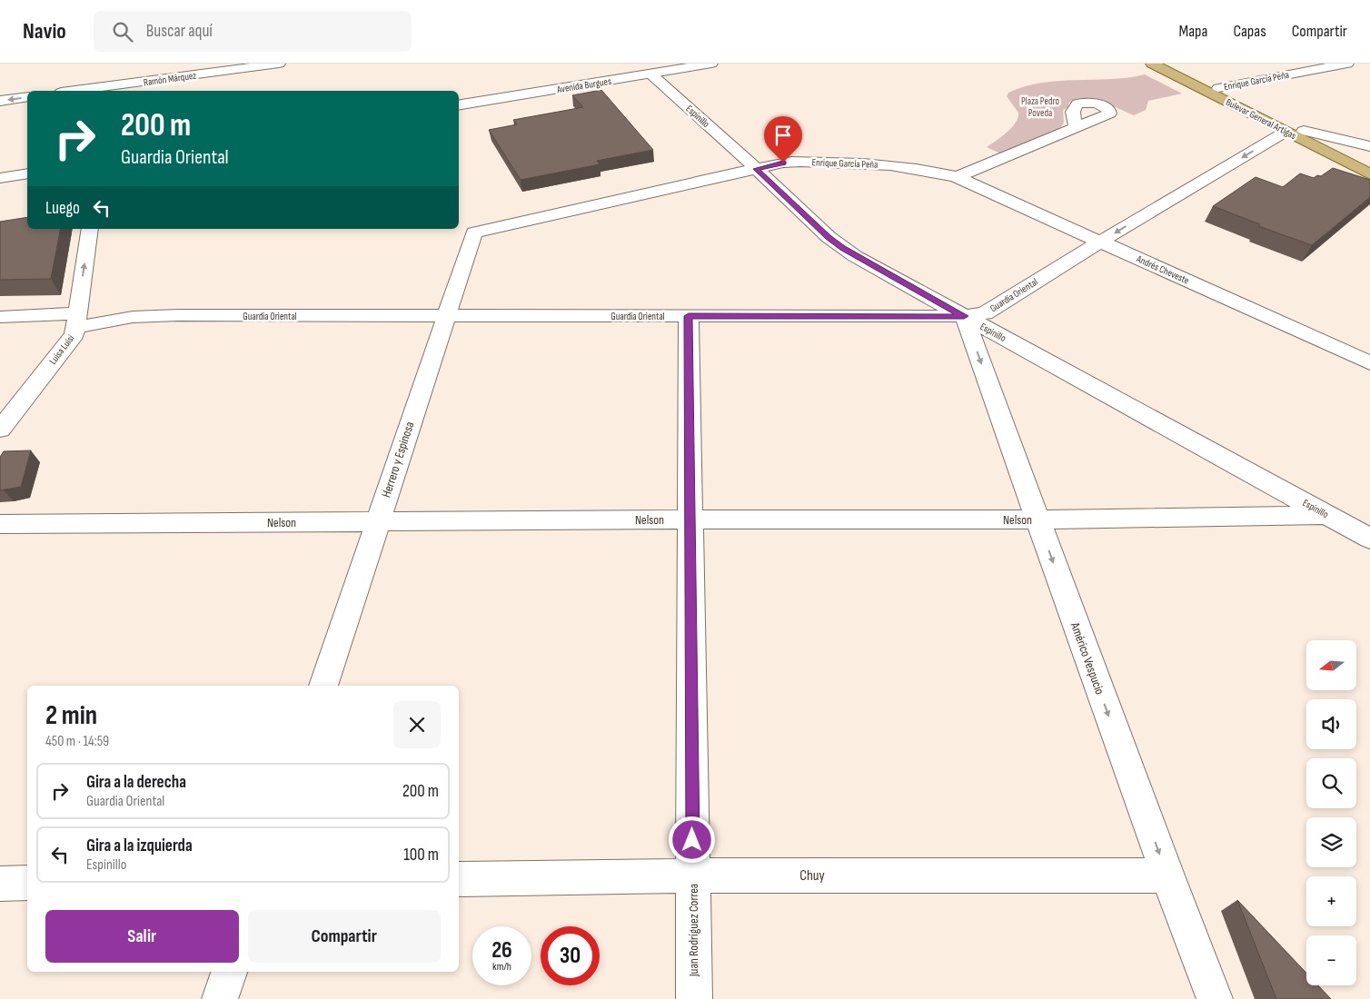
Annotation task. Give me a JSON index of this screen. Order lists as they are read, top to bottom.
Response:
{
  "streets": {
    "main road": ["Bulevar General Artigas"],
    "street": [
      "Ramón Márquez",
      "Enrique García Peña",
      "Avenida Burgues",
      "Espinillo",
      "Andrés Cheveste",
      "Guardia Oriental",
      "Luisa Luisi",
      "Herrero y Espinosa",
      "Nelson",
      "Américo Vespucio",
      "Chuy",
      "Juan Rodríguez Correa"
    ]
  },
  "crossings": [
    ["Enrique García Peña", "Espinillo"],
    ["Enrique García Peña", "Bulevar General Artigas"],
    ["Enrique García Peña", "Andrés Cheveste"],
    ["Enrique García Peña", "Herrero y Espinosa"],
    ["Avenida Burgues", "Espinillo"],
    ["Espinillo", "Guardia Oriental"],
    ["Espinillo", "Nelson"],
    ["Espinillo", "Américo Vespucio"],
    ["Bulevar General Artigas", "Guardia Oriental"],
    ["Andrés Cheveste", "Guardia Oriental"],
    ["Guardia Oriental", "Luisa Luisi"],
    ["Guardia Oriental", "Herrero y Espinosa"],
    ["Guardia Oriental", "Américo Vespucio"],
    ["Guardia Oriental", "Juan Rodríguez Correa"],
    ["Herrero y Espinosa", "Nelson"],
    ["Nelson", "Américo Vespucio"],
    ["Nelson", "Juan Rodríguez Correa"],
    ["Américo Vespucio", "Chuy"],
    ["Chuy", "Juan Rodríguez Correa"]
  ],
  "one_way": ["Luisa Luisi", "Américo Vespucio"],
  "parks": ["Plaza Pedro Poveda"],
  "north": "left",
  "page": {
    "header": "Navio",
    "search": "Buscar aquí",
    "nav": ["Mapa", "Capas", "Compartir"],
    "turn": ["200 m", "Guardia Oriental"],
    "then": "Luego",
    "map_buttons": ["+", "−"],
    "heading": ["2 min", "450 m · 14:59"],
    "list": [
      {
        "name": "Gira a la derecha",
        "note": "Guardia Oriental",
        "value": "200 m"
      },
      {
        "name": "Gira a la izquierda",
        "note": "Espinillo",
        "value": "100 m"
      }
    ],
    "buttons": ["Salir", "Compartir"],
    "speed": "26 km/h",
    "limit": "30"
  }
}
